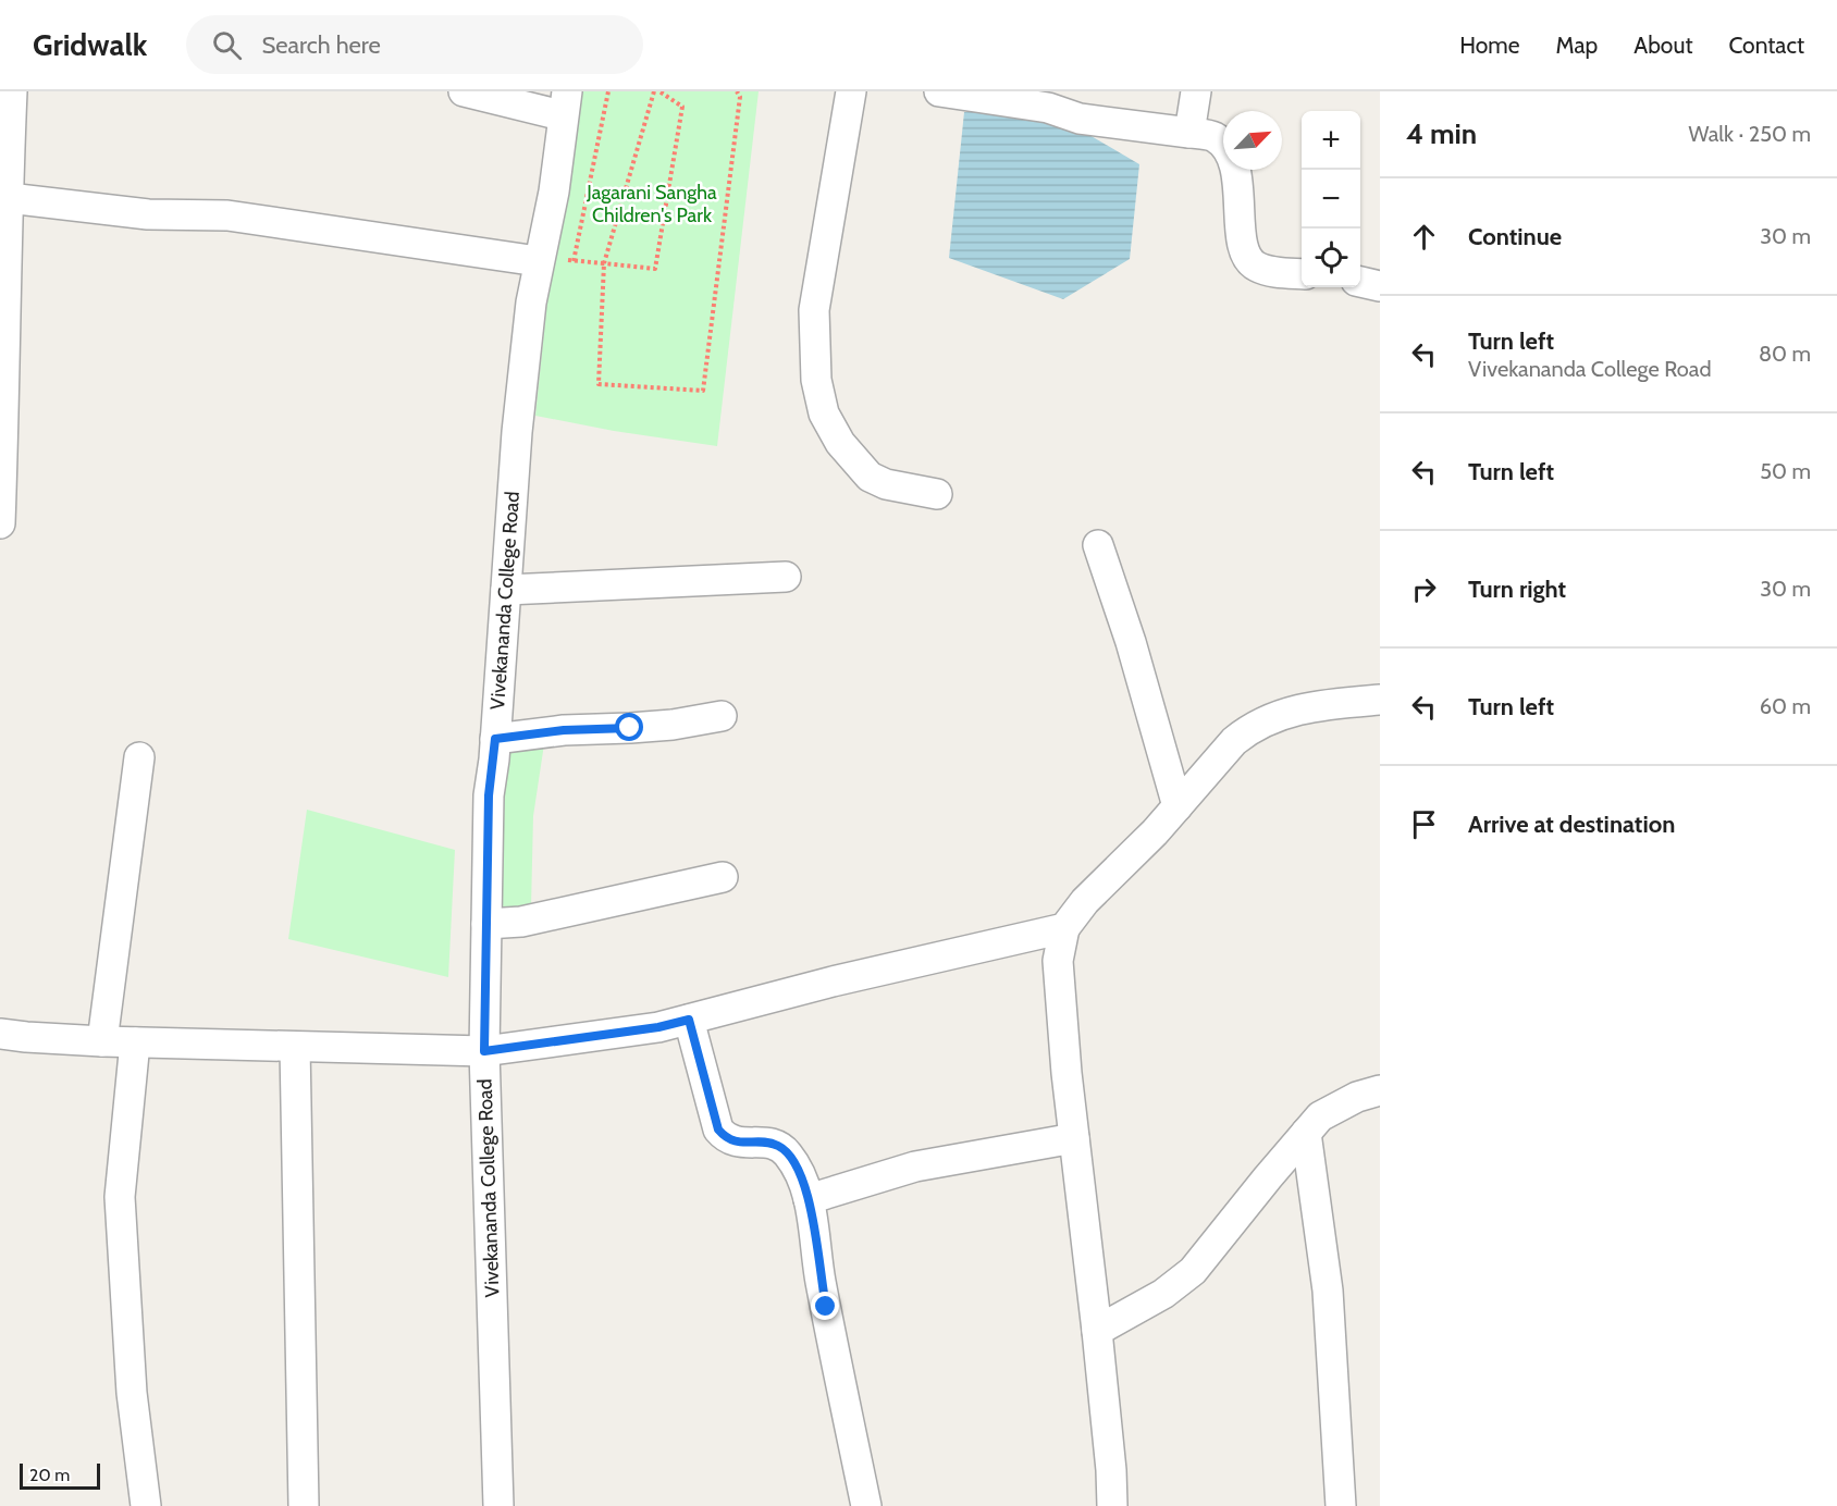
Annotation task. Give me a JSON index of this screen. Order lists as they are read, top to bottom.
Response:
{
  "streets": {
    "street": ["Vivekananda College Road"]
  },
  "parks": ["Jagarani Sangha Children's Park"],
  "scale_bar": "20 m",
  "north": "top right",
  "page": {
    "header": "Gridwalk",
    "search": "Search here",
    "nav": [
      "Home",
      "Map",
      "About",
      "Contact"
    ],
    "heading": ["4 min", "Walk · 250 m"],
    "map_buttons": ["+", "−"],
    "list": [
      ["Continue", "30 m"],
      ["Turn left", "Vivekananda College Road", "80 m"],
      ["Turn left", "50 m"],
      ["Turn right", "30 m"],
      ["Turn left", "60 m"],
      "Arrive at destination"
    ],
    "scale": "20 m"
  }
}
